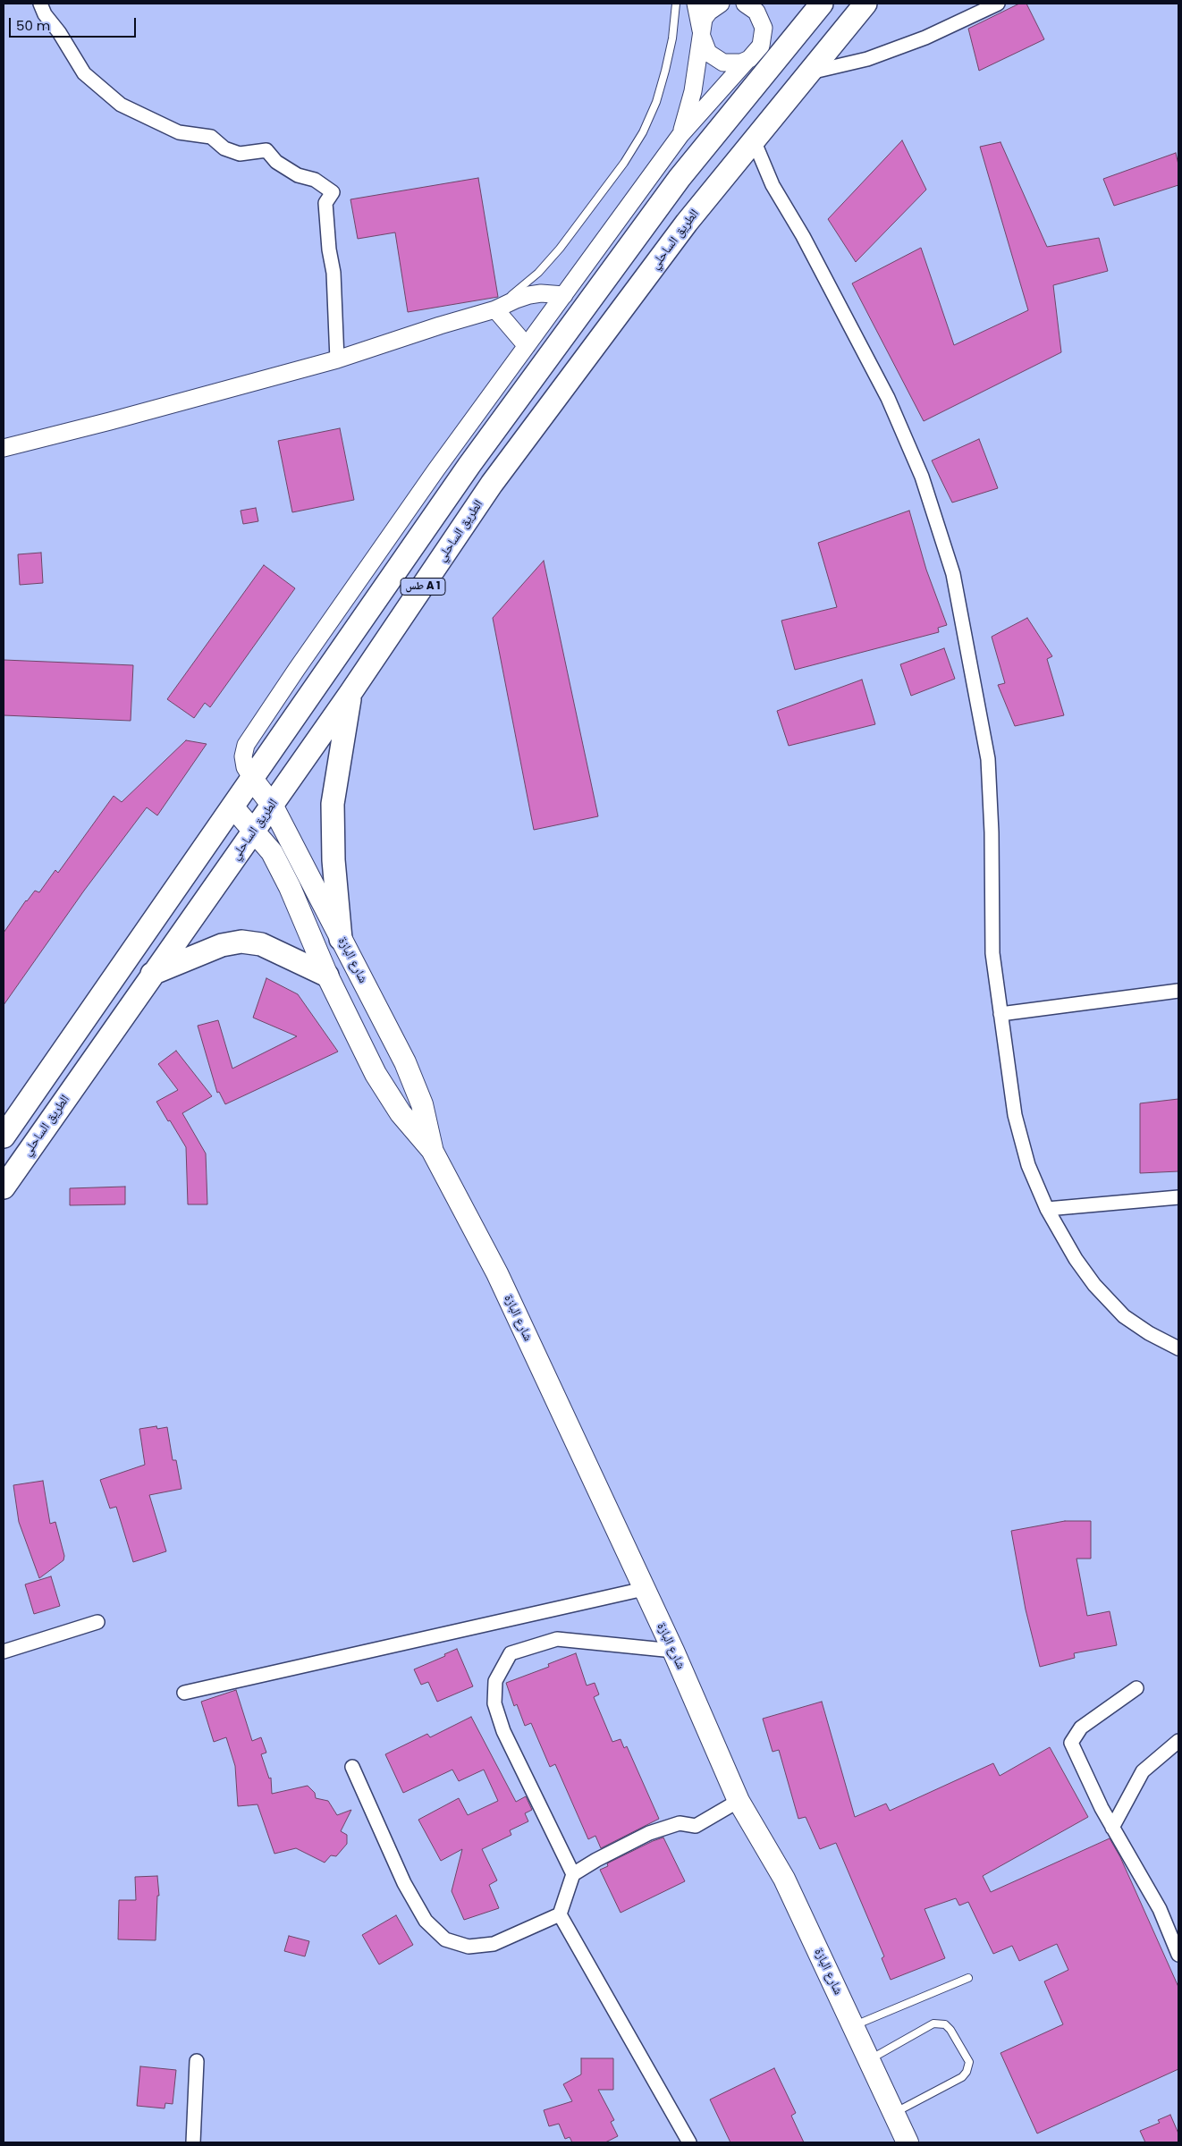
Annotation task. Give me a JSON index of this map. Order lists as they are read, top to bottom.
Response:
{
  "streets": {
    "highway": ["الطريق الساحلي", "طس A 1"],
    "main road": ["شارع البازة"]
  },
  "crossings": [
    ["الطريق الساحلي", "شارع البازة"],
    ["طس A 1", "شارع البازة"]
  ],
  "scale_bar": "50 m"
}
